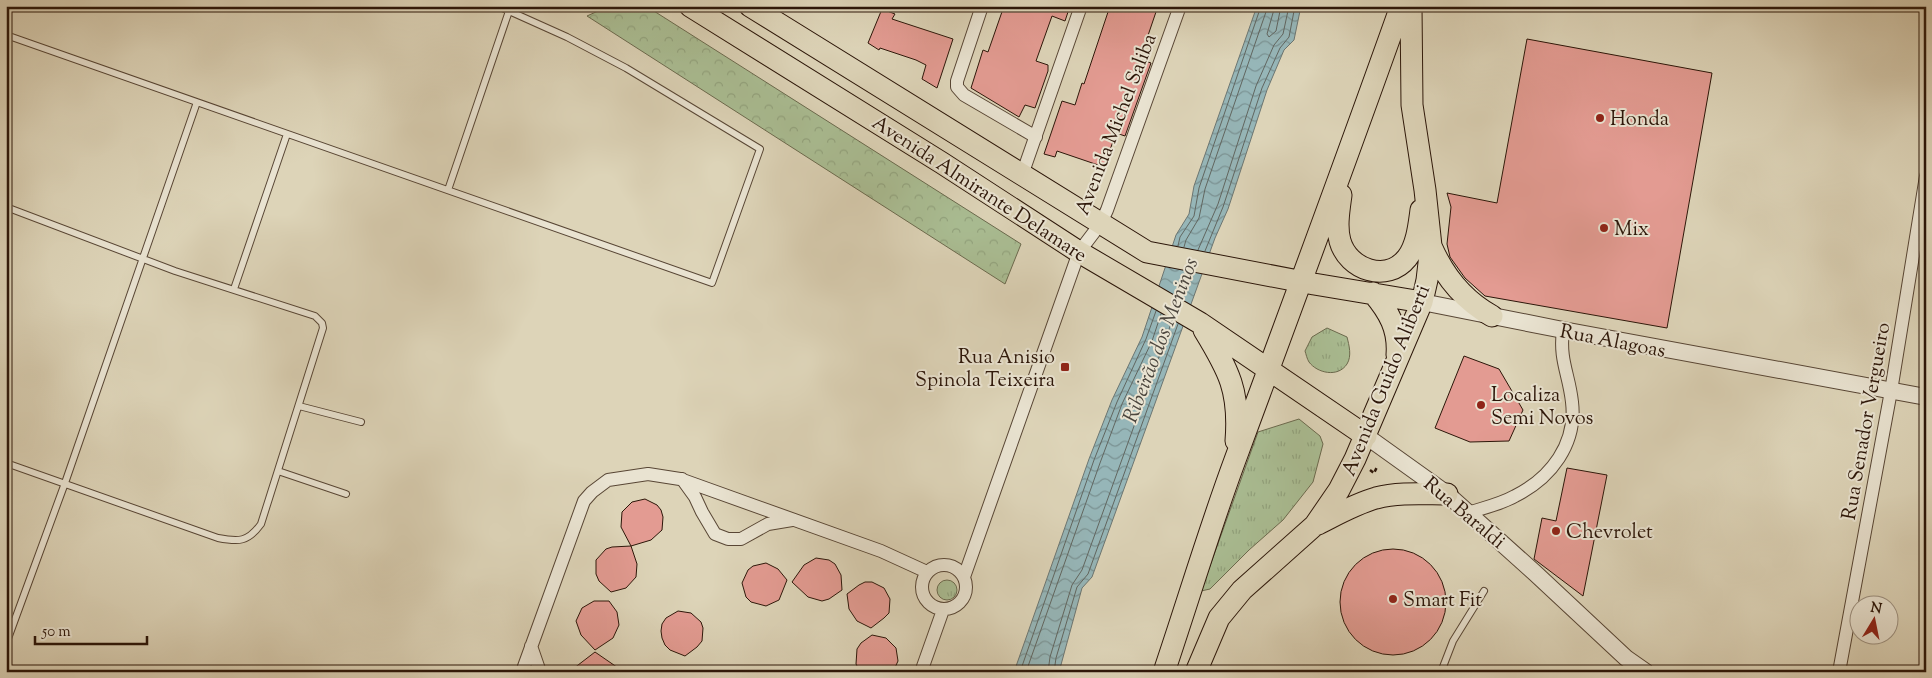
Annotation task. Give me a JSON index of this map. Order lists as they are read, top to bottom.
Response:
{
  "streets": {
    "main road": [
      "Avenida Almirante Delamare",
      "Rua Alagoas",
      "Avenida Guido Aliberti",
      "Rua Baraldi"
    ],
    "street": ["Avenida Michel Saliba", "Rua Senador Vergueiro"]
  },
  "crossings": [
    ["Avenida Michel Saliba", "Avenida Almirante Delamare"],
    ["Avenida Almirante Delamare", "Rua Alagoas"],
    ["Avenida Almirante Delamare", "Rua Baraldi"],
    ["Rua Alagoas", "Avenida Guido Aliberti"],
    ["Rua Alagoas", "Rua Senador Vergueiro"],
    ["Avenida Guido Aliberti", "Rua Baraldi"]
  ],
  "water": ["Ribeirão dos Meninos"],
  "places": {
    "other": [
      "Honda",
      "Mix",
      "Localiza Semi Novos",
      "Chevrolet",
      "Smart Fit"
    ],
    "transit": ["Rua Anisio Spinola Teixeira"]
  },
  "scale_bar": "50 m",
  "north": "top"
}
